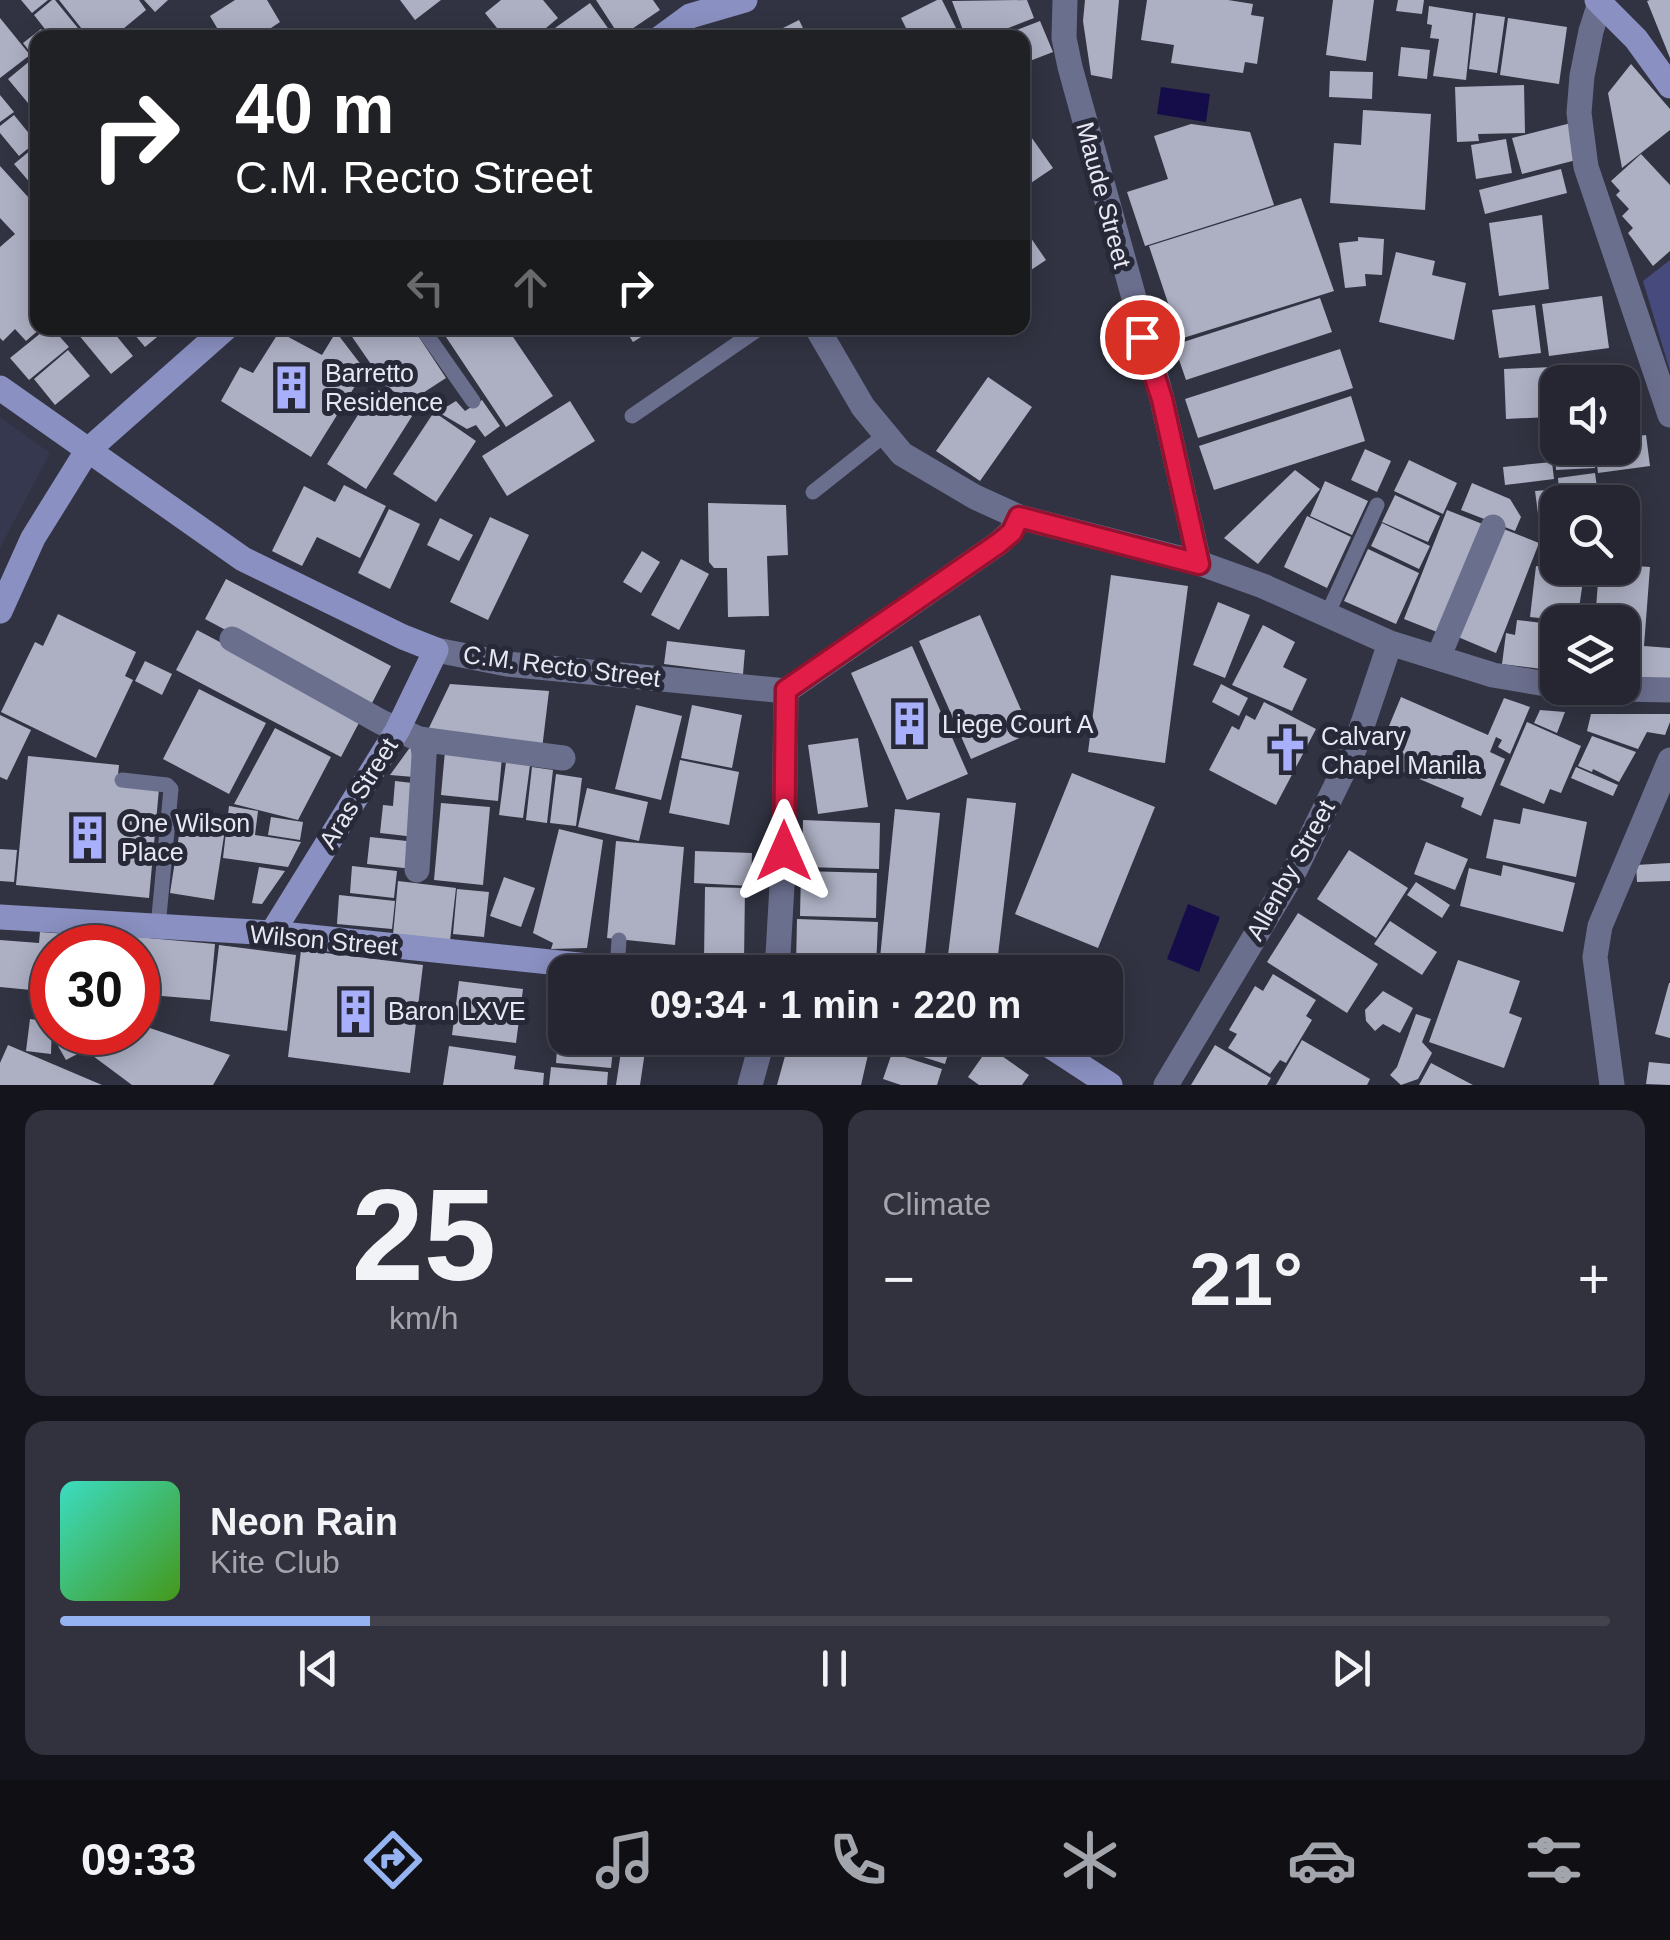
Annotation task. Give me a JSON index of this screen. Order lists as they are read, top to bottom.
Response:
{
  "streets": {
    "main road": ["C.M. Recto Street", "Aras Street", "Wilson Street"],
    "street": ["Maude Street", "Allenby Street"]
  },
  "crossings": [
    ["C.M. Recto Street", "Aras Street"],
    ["Aras Street", "Wilson Street"]
  ],
  "places": {
    "building": [
      "Barretto Residence",
      "Liege Court A",
      "One Wilson Place",
      "Baron LXVE"
    ],
    "church": ["Calvary Chapel Manila"]
  },
  "page": {
    "turn": ["40 m", "C.M. Recto Street"],
    "limit": "30",
    "trip": "09:34 · 1 min · 220 m",
    "tile": [
      ["25", "km/h"],
      "Climate"
    ],
    "heat": ["−", "21°", "+"],
    "song": ["Neon Rain", "Kite Club"],
    "tabs": "09:33"
  }
}
